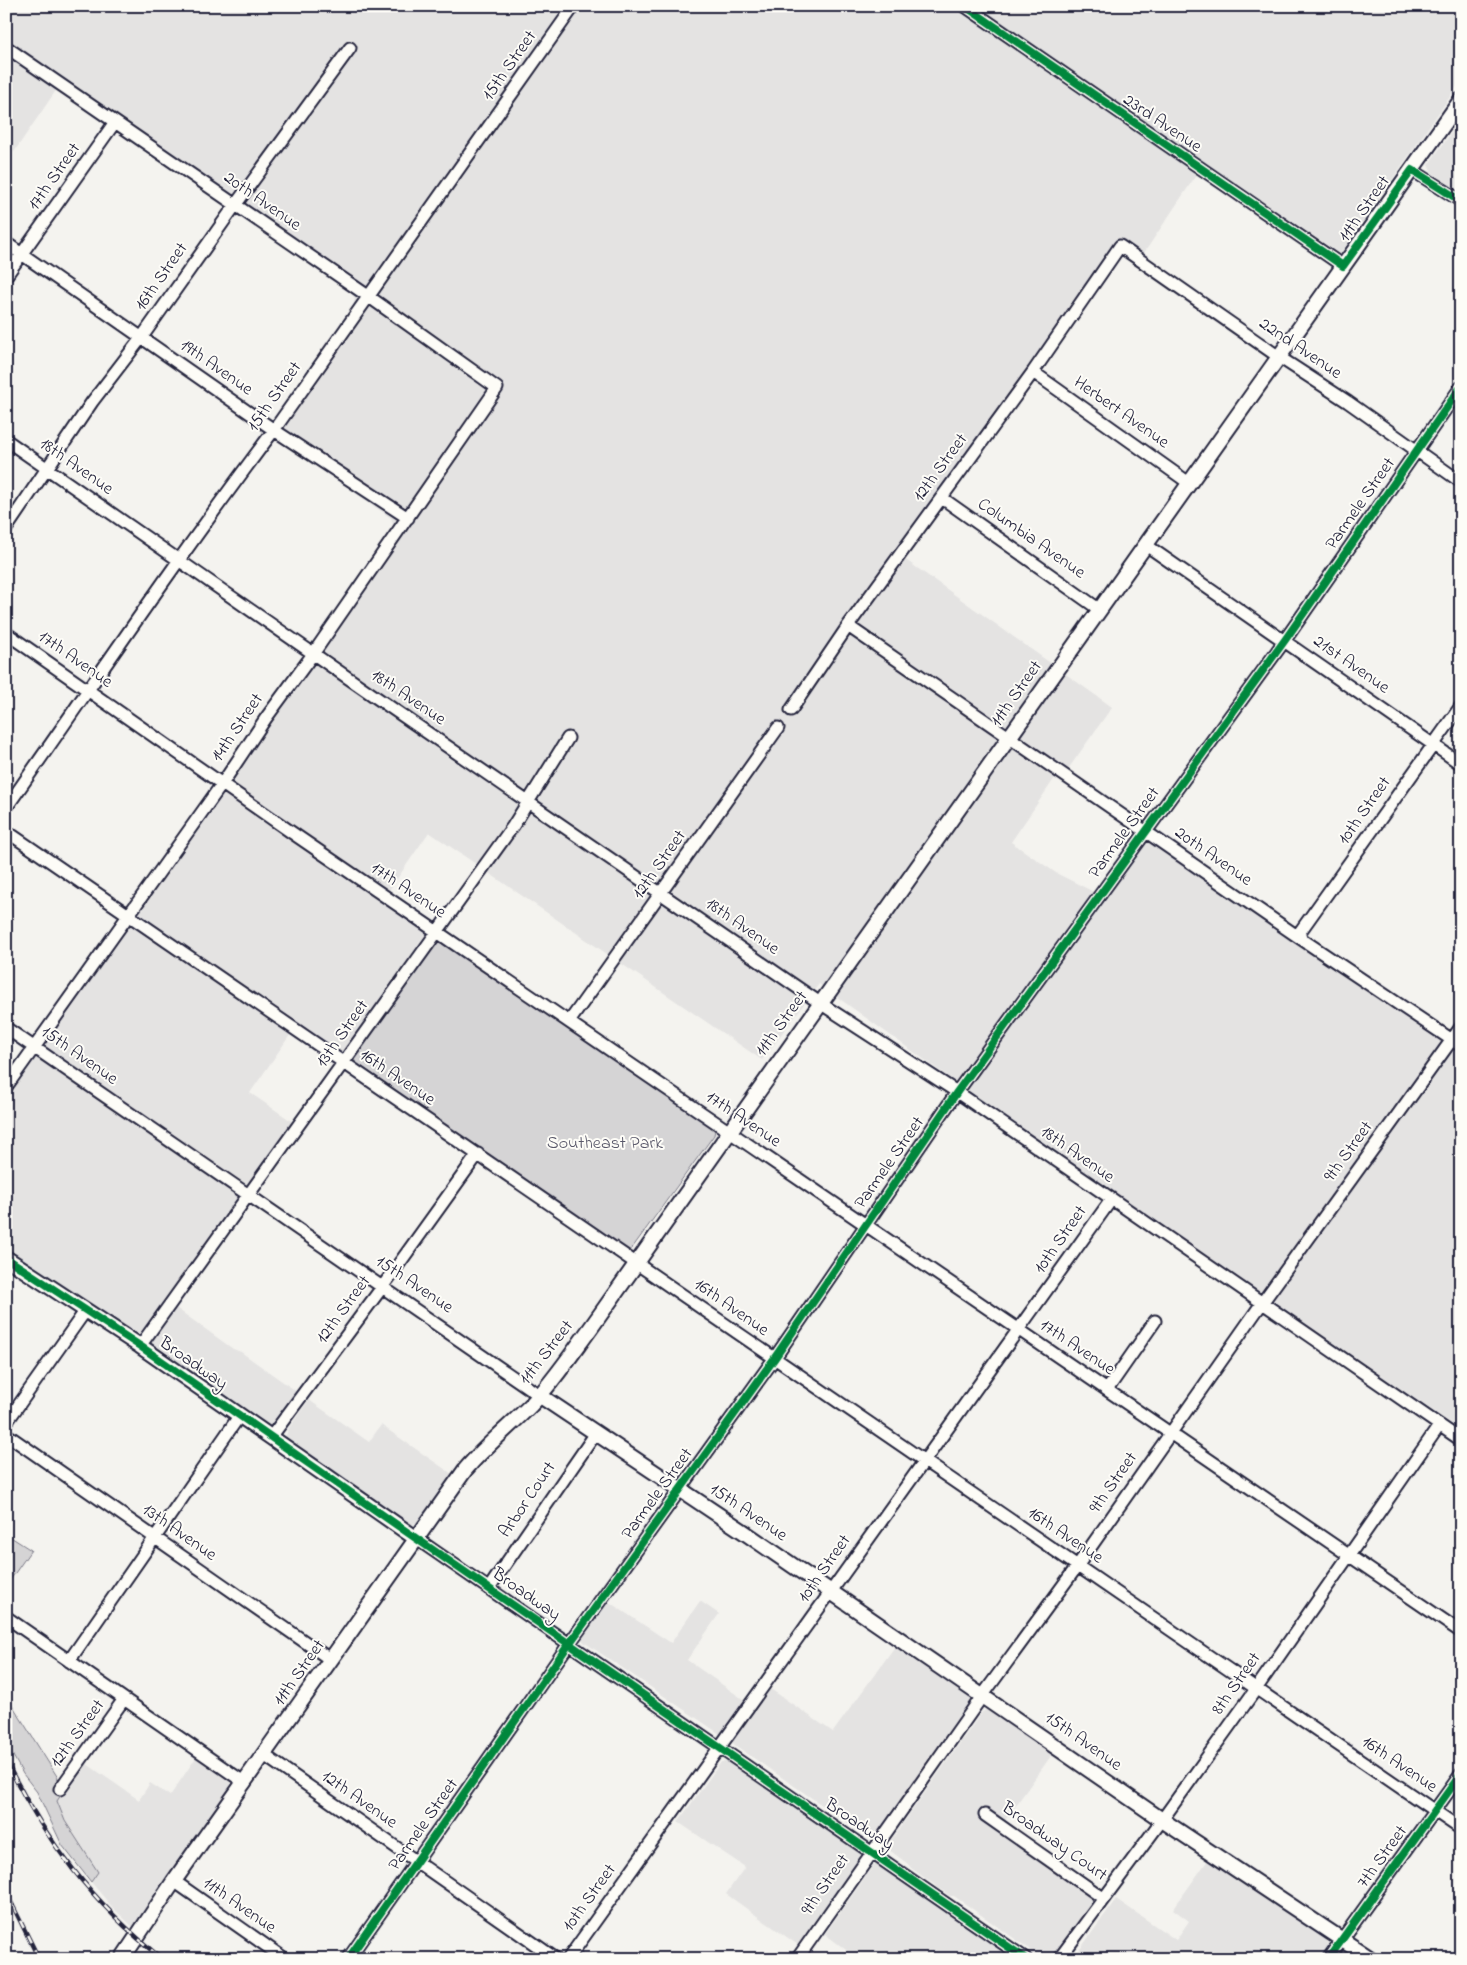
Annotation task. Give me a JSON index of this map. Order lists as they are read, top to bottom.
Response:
{
  "streets": {
    "main road": ["11th Street", "15th Avenue", "Broadway"],
    "street": [
      "15th Street",
      "23rd Avenue",
      "17th Street",
      "20th Avenue",
      "16th Street",
      "22nd Avenue",
      "19th Avenue",
      "Herbert Avenue",
      "18th Avenue",
      "12th Street",
      "Parmele Street",
      "Columbia Avenue",
      "17th Avenue",
      "21st Avenue",
      "14th Street",
      "10th Street",
      "13th Street",
      "16th Avenue",
      "9th Street",
      "Arbor Court",
      "13th Avenue",
      "8th Street",
      "12th Avenue",
      "Broadway Court",
      "7th Street",
      "11th Avenue"
    ]
  },
  "crossings": [
    ["15th Street", "20th Avenue"],
    ["15th Street", "19th Avenue"],
    ["15th Street", "18th Avenue"],
    ["15th Street", "17th Avenue"],
    ["23rd Avenue", "11th Street"],
    ["17th Street", "20th Avenue"],
    ["17th Street", "19th Avenue"],
    ["20th Avenue", "11th Street"],
    ["20th Avenue", "16th Street"],
    ["20th Avenue", "12th Street"],
    ["20th Avenue", "Parmele Street"],
    ["20th Avenue", "14th Street"],
    ["20th Avenue", "10th Street"],
    ["20th Avenue", "9th Street"],
    ["11th Street", "22nd Avenue"],
    ["11th Street", "Herbert Avenue"],
    ["11th Street", "18th Avenue"],
    ["11th Street", "Columbia Avenue"],
    ["11th Street", "17th Avenue"],
    ["11th Street", "21st Avenue"],
    ["11th Street", "15th Avenue"],
    ["11th Street", "16th Avenue"],
    ["11th Street", "Broadway"],
    ["11th Street", "13th Avenue"],
    ["11th Street", "12th Avenue"],
    ["11th Street", "11th Avenue"],
    ["16th Street", "19th Avenue"],
    ["16th Street", "18th Avenue"],
    ["22nd Avenue", "12th Street"],
    ["22nd Avenue", "Parmele Street"],
    ["19th Avenue", "14th Street"],
    ["Herbert Avenue", "12th Street"],
    ["18th Avenue", "12th Street"],
    ["18th Avenue", "Parmele Street"],
    ["18th Avenue", "14th Street"],
    ["18th Avenue", "10th Street"],
    ["18th Avenue", "13th Street"],
    ["18th Avenue", "9th Street"],
    ["18th Avenue", "8th Street"],
    ["12th Street", "Columbia Avenue"],
    ["12th Street", "17th Avenue"],
    ["12th Street", "15th Avenue"],
    ["12th Street", "16th Avenue"],
    ["12th Street", "Broadway"],
    ["Parmele Street", "17th Avenue"],
    ["Parmele Street", "21st Avenue"],
    ["Parmele Street", "15th Avenue"],
    ["Parmele Street", "16th Avenue"],
    ["Parmele Street", "Broadway"],
    ["Parmele Street", "12th Avenue"],
    ["17th Avenue", "14th Street"],
    ["17th Avenue", "10th Street"],
    ["17th Avenue", "13th Street"],
    ["17th Avenue", "9th Street"],
    ["17th Avenue", "8th Street"],
    ["21st Avenue", "10th Street"],
    ["14th Street", "15th Avenue"],
    ["14th Street", "16th Avenue"],
    ["10th Street", "15th Avenue"],
    ["10th Street", "16th Avenue"],
    ["10th Street", "Broadway"],
    ["13th Street", "15th Avenue"],
    ["13th Street", "16th Avenue"],
    ["13th Street", "Broadway"],
    ["15th Avenue", "9th Street"],
    ["15th Avenue", "Arbor Court"],
    ["15th Avenue", "8th Street"],
    ["15th Avenue", "7th Street"],
    ["16th Avenue", "9th Street"],
    ["16th Avenue", "8th Street"],
    ["16th Avenue", "7th Street"],
    ["9th Street", "Broadway"],
    ["Broadway", "Arbor Court"],
    ["8th Street", "Broadway Court"]
  ],
  "parks": ["Southeast Park"]
}
